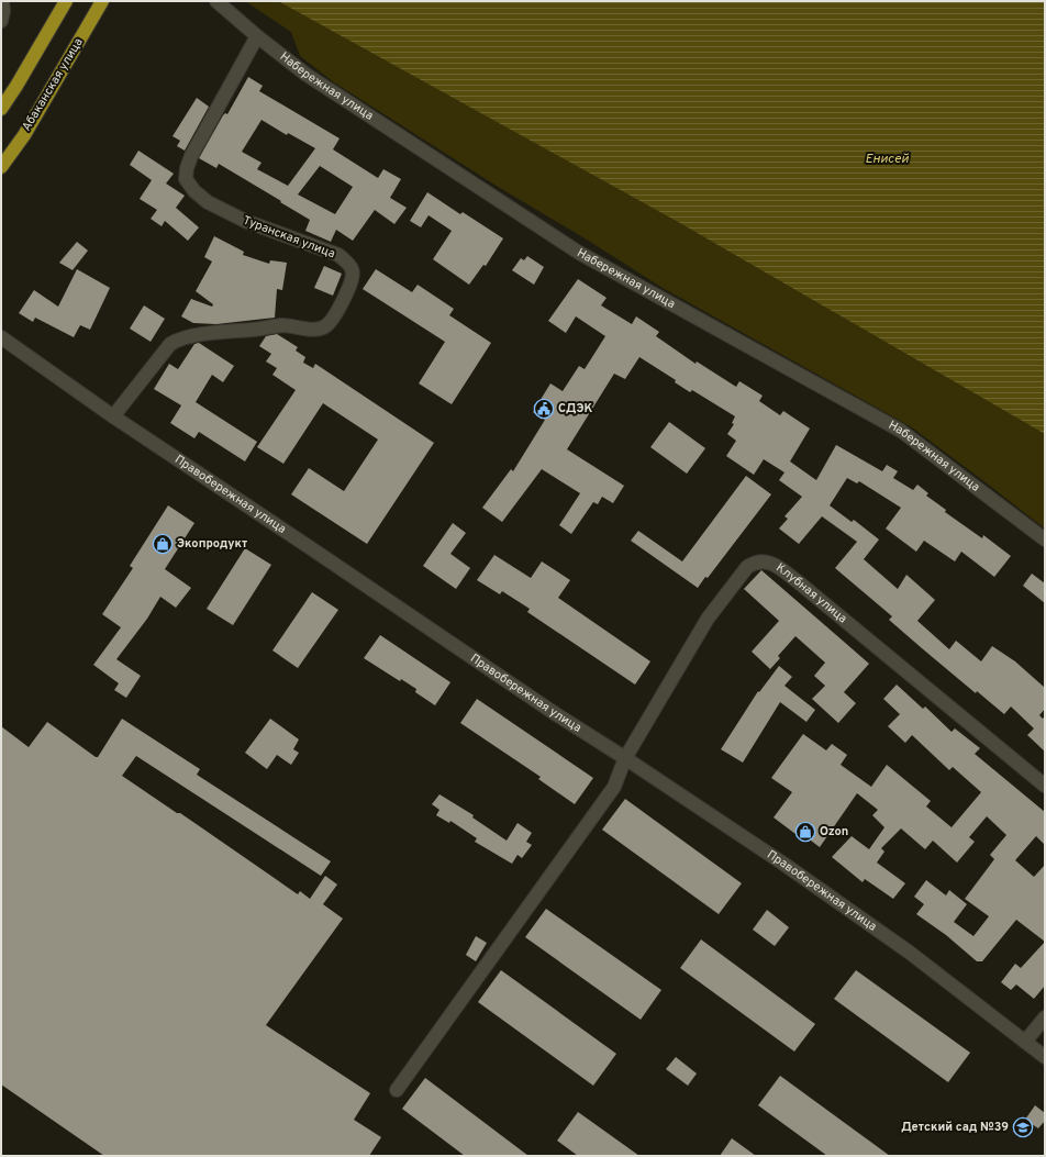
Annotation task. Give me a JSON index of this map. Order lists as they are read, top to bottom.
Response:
{
  "streets": {
    "main road": ["Абаканская улица"],
    "street": [
      "Набережная улица",
      "Туранская улица",
      "Правобережная улица",
      "Клубная улица"
    ]
  },
  "crossings": [
    ["Набережная улица", "Туранская улица"],
    ["Туранская улица", "Правобережная улица"],
    ["Правобережная улица", "Клубная улица"]
  ],
  "water": ["Енисей"],
  "places": {
    "public building": ["СДЭК"],
    "shop": ["Экопродукт", "Ozon"],
    "school or university": ["Детский сад №39"]
  }
}
